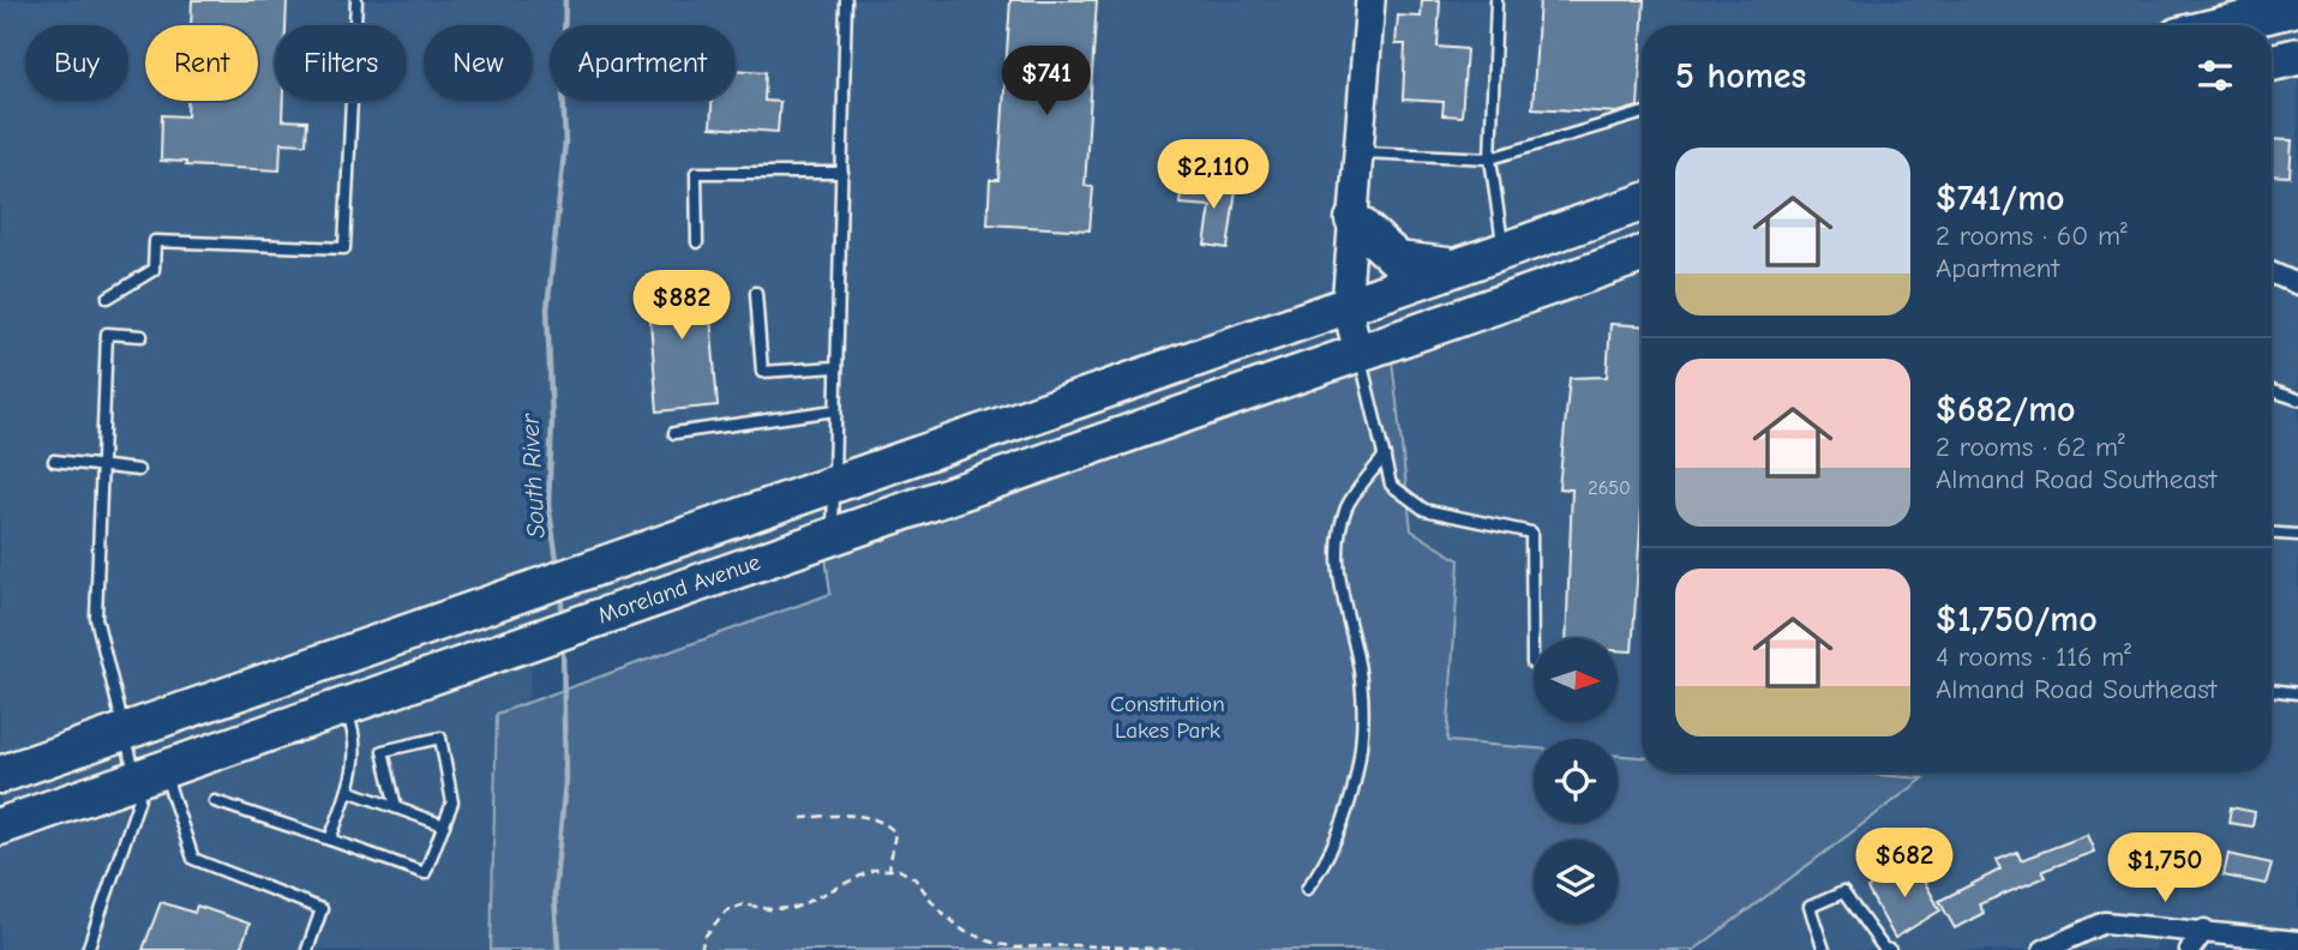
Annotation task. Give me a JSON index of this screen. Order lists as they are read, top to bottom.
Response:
{
  "streets": {
    "highway": ["Moreland Avenue"]
  },
  "water": ["South River"],
  "parks": ["Constitution Lakes Park"],
  "house_numbers": ["2650"],
  "north": "right",
  "page": {
    "chip": [
      "Buy",
      "Rent",
      "Filters",
      "New",
      "Apartment"
    ],
    "heading": "5 homes",
    "price": [
      "$741",
      "$2,110",
      "$882",
      "$682",
      "$1,750"
    ],
    "list": [
      {
        "name": "$741/mo",
        "note": "2 rooms · 60 m² · Apartment"
      },
      {
        "name": "$682/mo",
        "note": "2 rooms · 62 m² · Almand Road Southeast"
      },
      {
        "name": "$1,750/mo",
        "note": "4 rooms · 116 m² · Almand Road Southeast"
      }
    ]
  }
}
